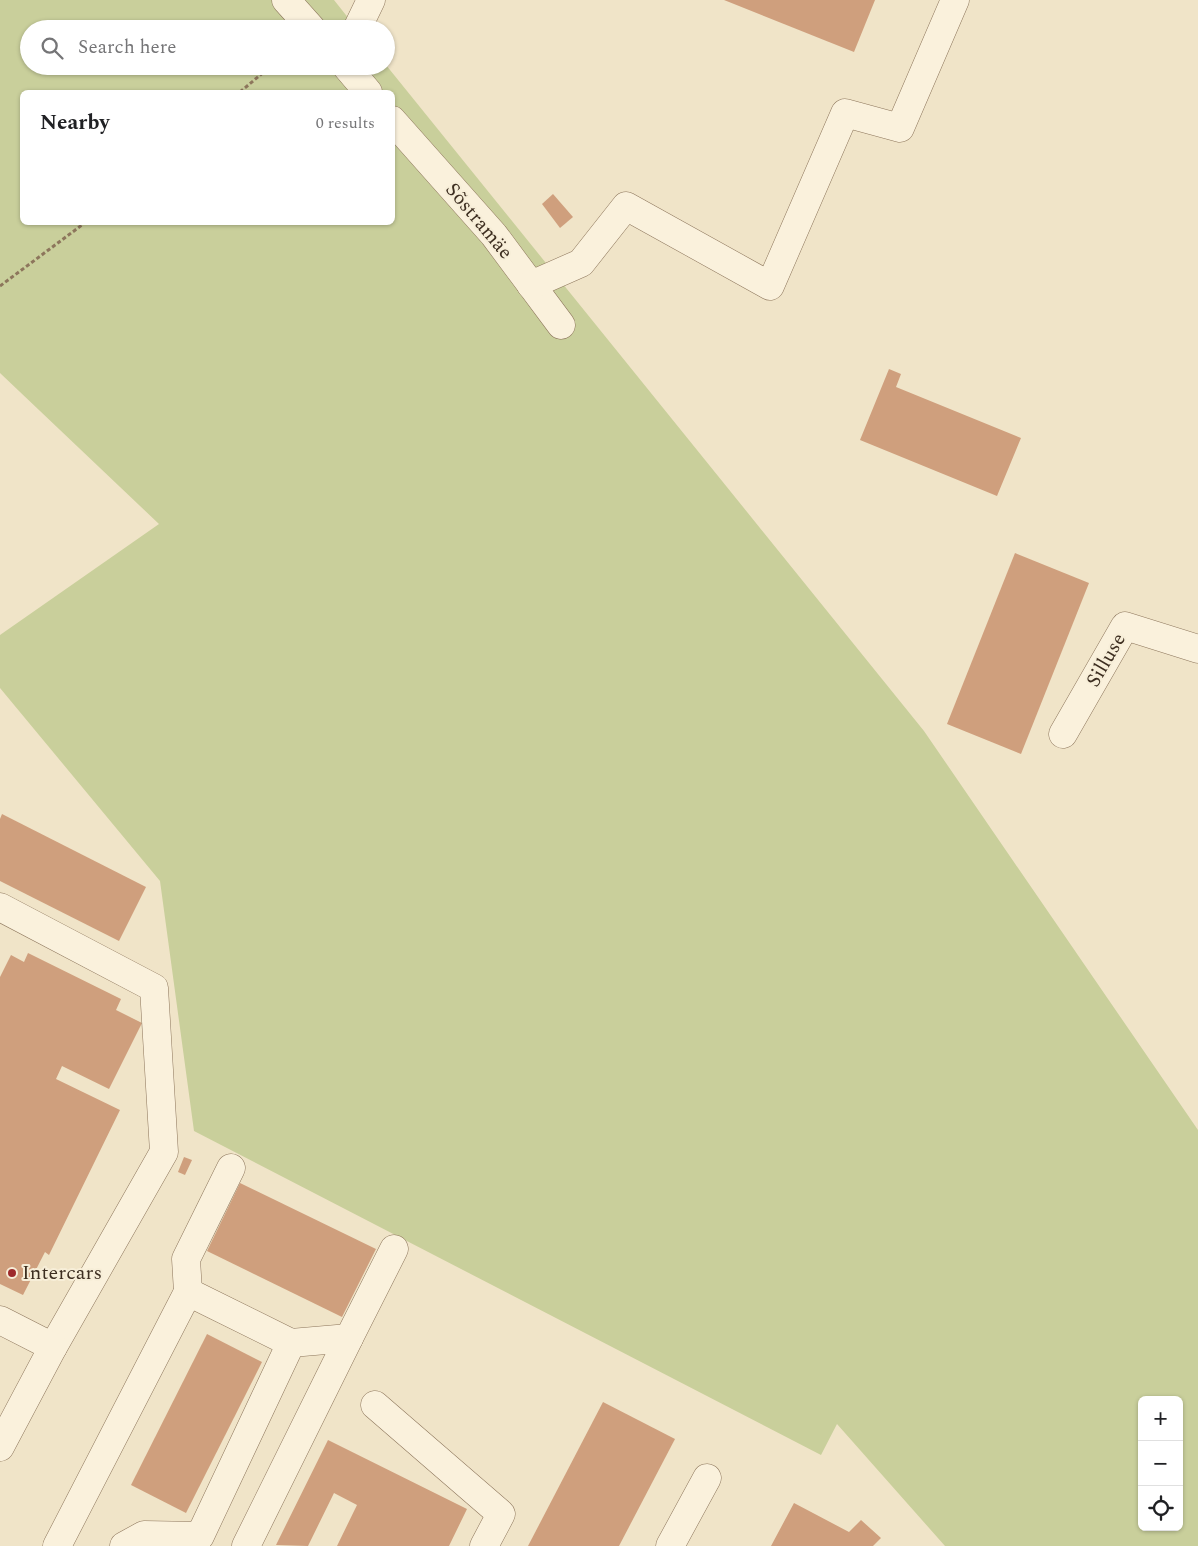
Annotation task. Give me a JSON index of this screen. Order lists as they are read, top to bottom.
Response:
{
  "streets": {
    "street": ["Sõstramäe", "Silluse"]
  },
  "places": ["Intercars"],
  "page": {
    "search": "Search here",
    "heading": ["Nearby", "0 results"],
    "map_buttons": ["+", "−"]
  }
}
